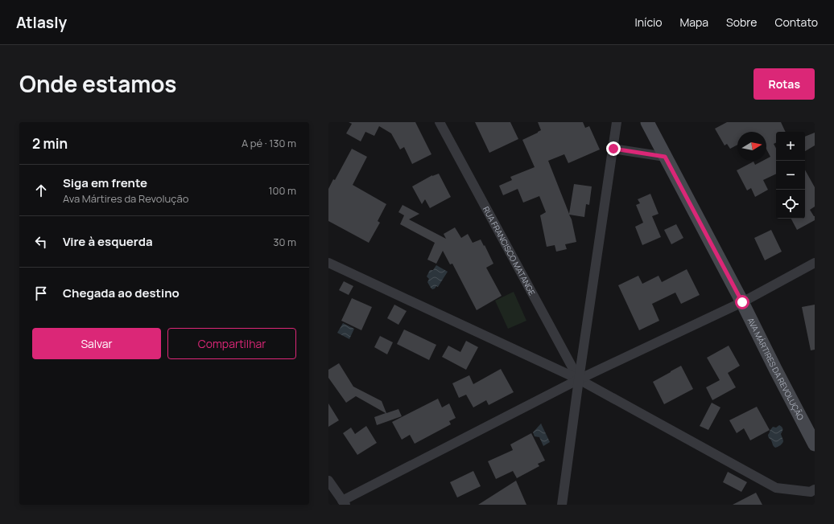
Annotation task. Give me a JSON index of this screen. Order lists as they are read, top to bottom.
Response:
{
  "streets": {
    "street": ["RUA FRANCISCO MATANGE", "AVA MÁRTIRES DA REVOLUÇÃO"]
  },
  "north": "right",
  "page": {
    "header": "Atlasly",
    "nav": [
      "Início",
      "Mapa",
      "Sobre",
      "Contato"
    ],
    "title": "Onde estamos",
    "buttons": [
      "Rotas",
      ["Salvar", "Compartilhar"]
    ],
    "heading": ["2 min", "A pé · 130 m"],
    "map_buttons": ["+", "−"],
    "list": [
      ["Siga em frente", "Ava Mártires da Revolução", "100 m"],
      ["Vire à esquerda", "30 m"],
      "Chegada ao destino"
    ]
  }
}
